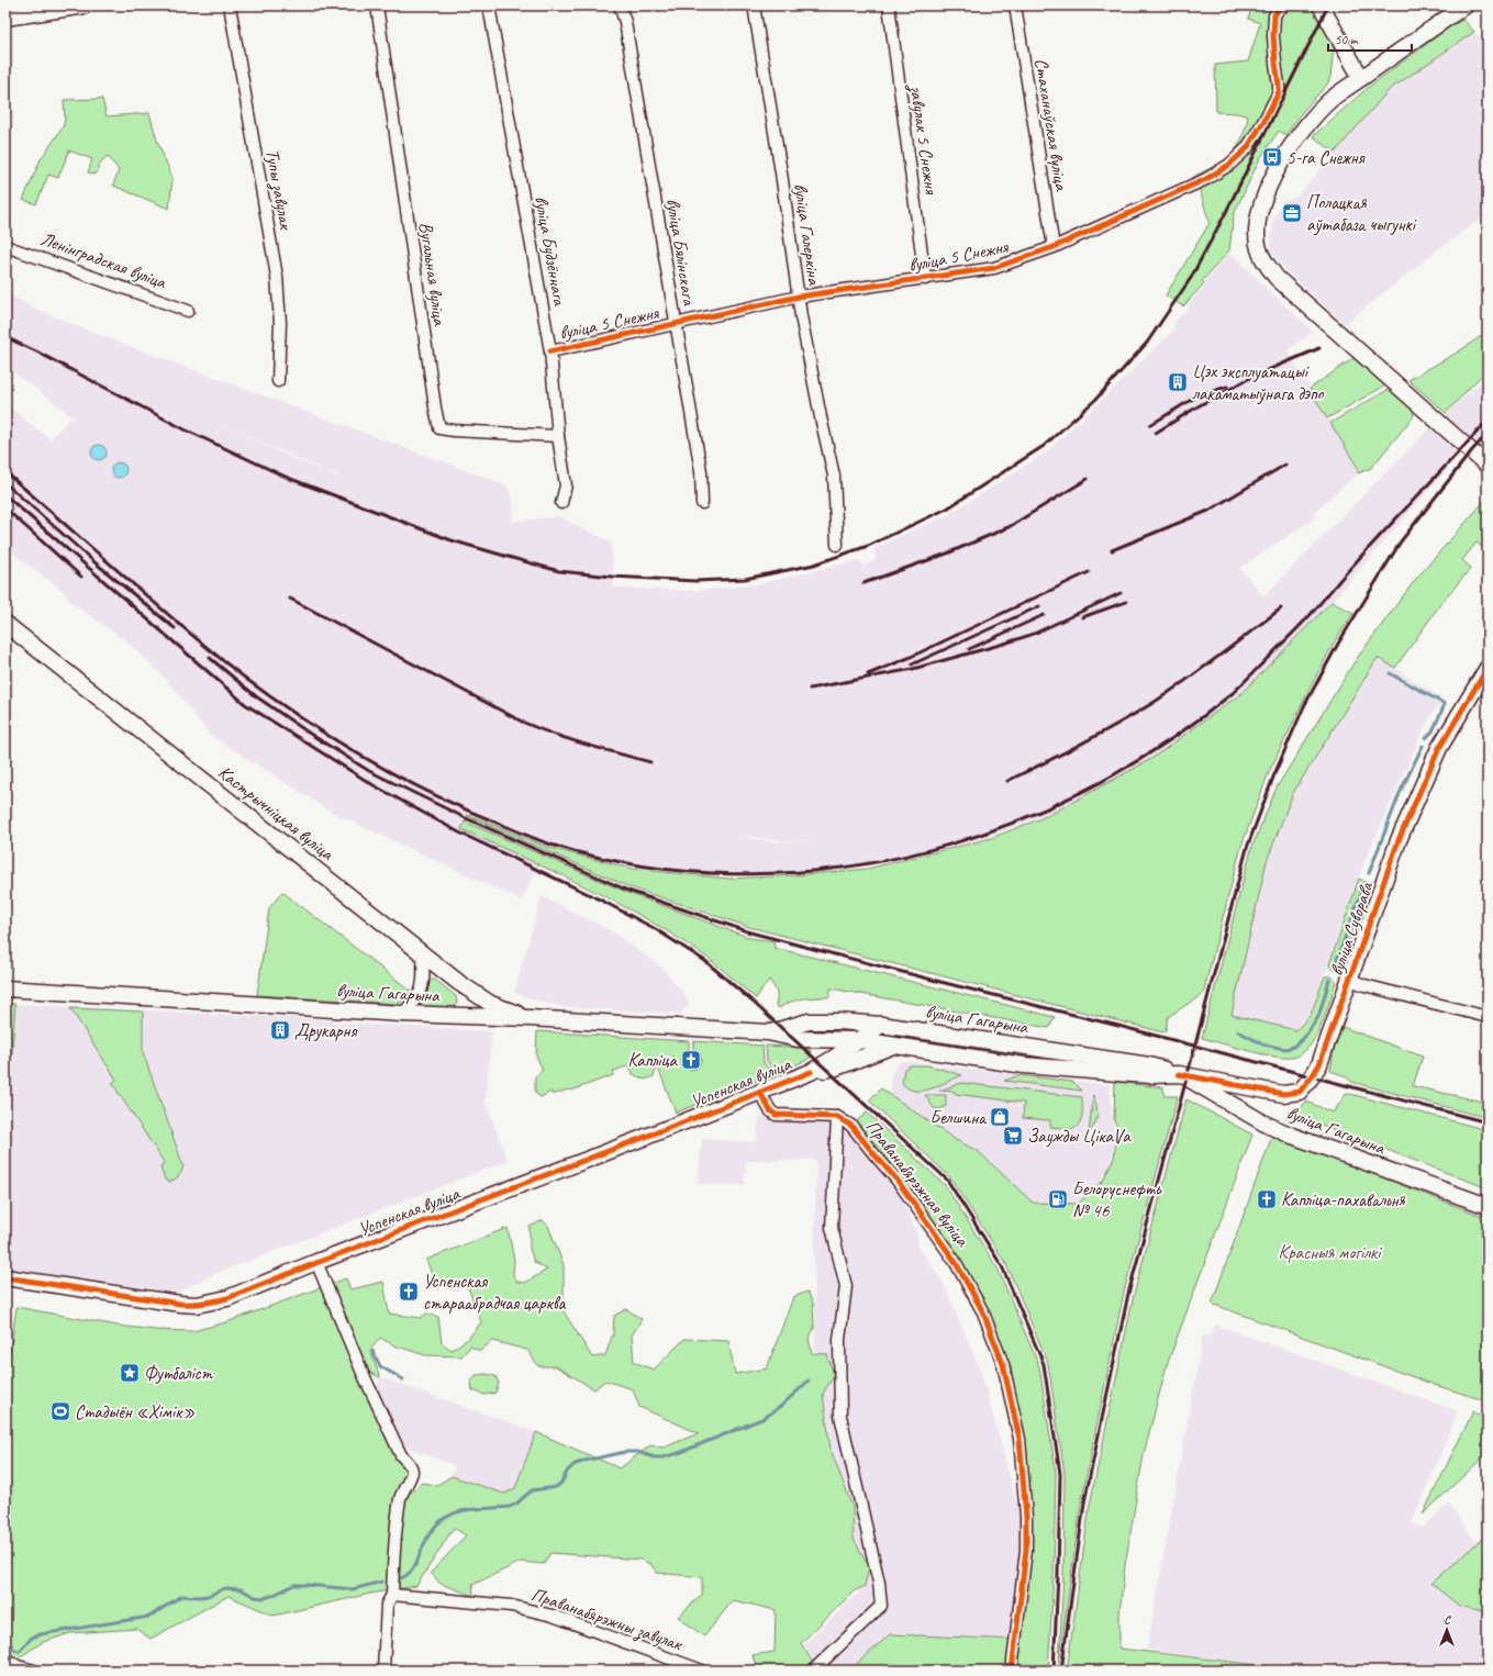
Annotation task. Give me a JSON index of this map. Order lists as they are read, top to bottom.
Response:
{
  "streets": {
    "main road": [
      "Кастрычніцкая вуліца",
      "вуліца Суворава",
      "вуліца Гагарына",
      "Успенская вуліца"
    ],
    "street": [
      "Стаханаўская вуліца",
      "завулак 5 Снежня",
      "Тупы завулак",
      "вуліца Галеркіна",
      "вуліца Будзённага",
      "вуліца Бялінскага",
      "вуліца 5 Снежня",
      "Ленінградская вуліца",
      "Вугальная вуліца",
      "Праванабярэжная вуліца",
      "Праванабярэжны завулак"
    ]
  },
  "crossings": [
    ["Стаханаўская вуліца", "вуліца 5 Снежня"],
    ["завулак 5 Снежня", "вуліца 5 Снежня"],
    ["вуліца Галеркіна", "вуліца 5 Снежня"],
    ["вуліца Будзённага", "вуліца 5 Снежня"],
    ["вуліца Будзённага", "Вугальная вуліца"],
    ["вуліца Бялінскага", "вуліца 5 Снежня"],
    ["Кастрычніцкая вуліца", "вуліца Гагарына"],
    ["вуліца Суворава", "вуліца Гагарына"],
    ["вуліца Гагарына", "Успенская вуліца"],
    ["Успенская вуліца", "Праванабярэжная вуліца"]
  ],
  "parks": ["Красныя могілкі"],
  "places": {
    "bus stop": ["5-га Снежня"],
    "office": ["Полацкая аўтабаза чыгункі"],
    "building": ["Цэх эксплуатацыі лакаматыўнага дэпо", "Друкарня"],
    "church": ["Капліца", "Капліца-пахавальня", "Успенская стараабрадчая царква"],
    "shop": ["Белшина"],
    "supermarket": ["Заужды ЦікаVа"],
    "fuel station": ["Белоруснефть № 46"],
    "place": ["Футбаліст"],
    "sports": ["Стадыён «Хімік»"]
  },
  "scale_bar": "50 m",
  "north": "top"
}
